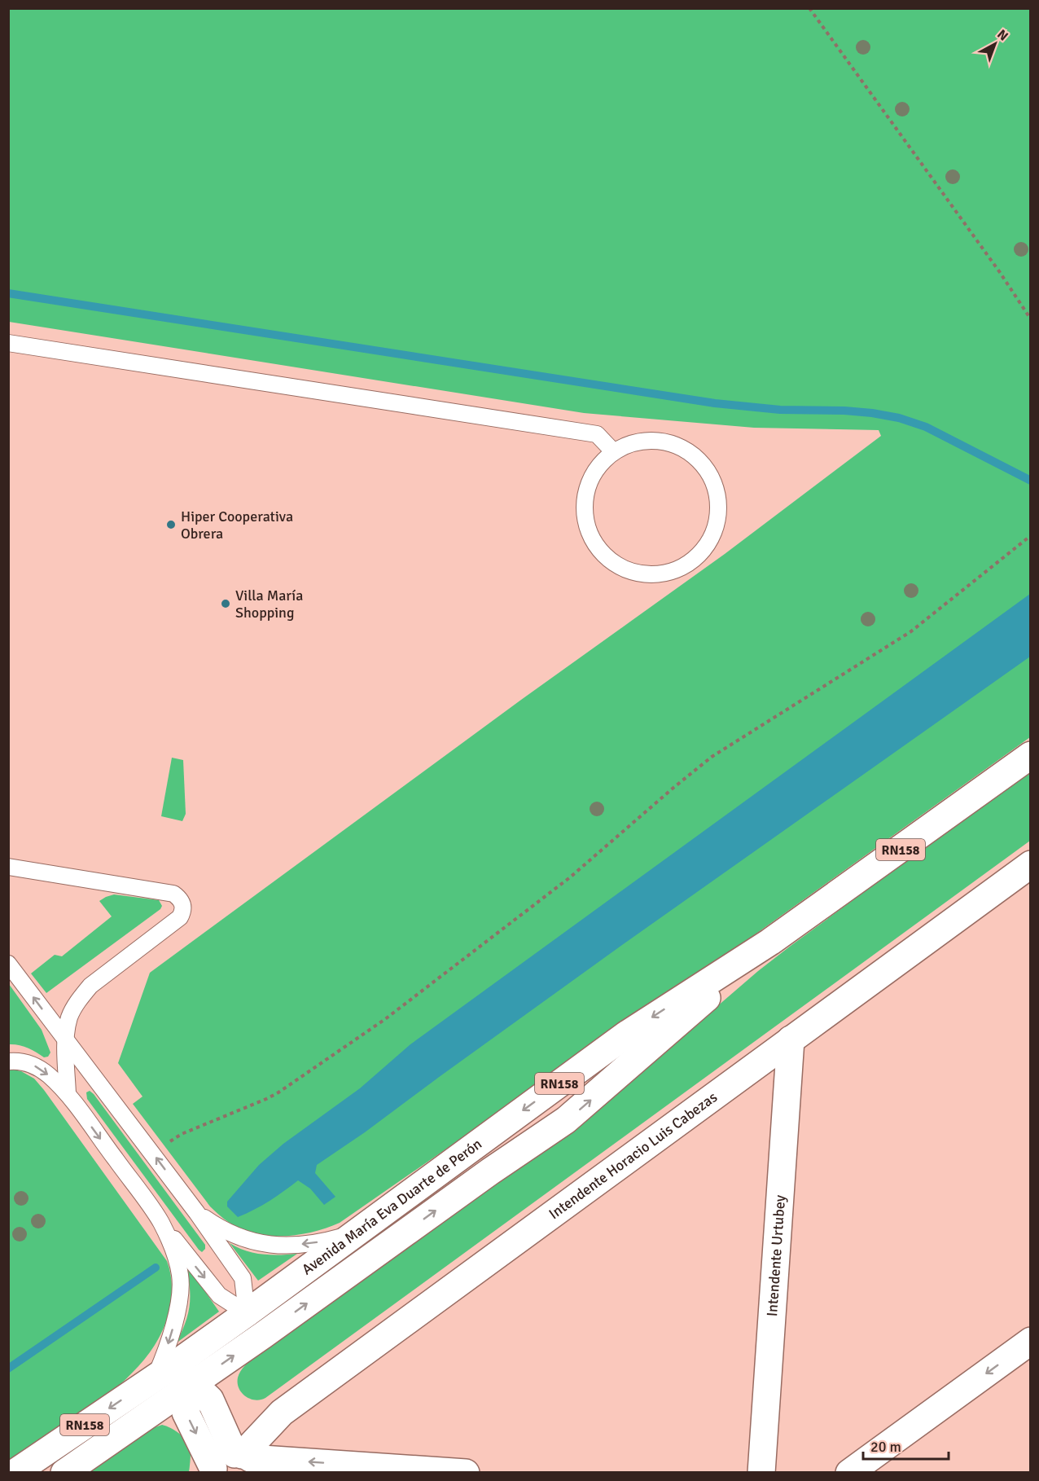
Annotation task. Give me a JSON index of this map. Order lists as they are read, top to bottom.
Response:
{
  "streets": {
    "main road": [
      "RN158",
      "Intendente Horacio Luis Cabezas",
      "Avenida María Eva Duarte de Perón",
      "Intendente Urtubey"
    ]
  },
  "crossings": [
    ["Intendente Horacio Luis Cabezas", "Intendente Urtubey"]
  ],
  "places": ["Hiper Cooperativa Obrera", "Villa María Shopping"],
  "scale_bar": "20 m",
  "north": "top right"
}
